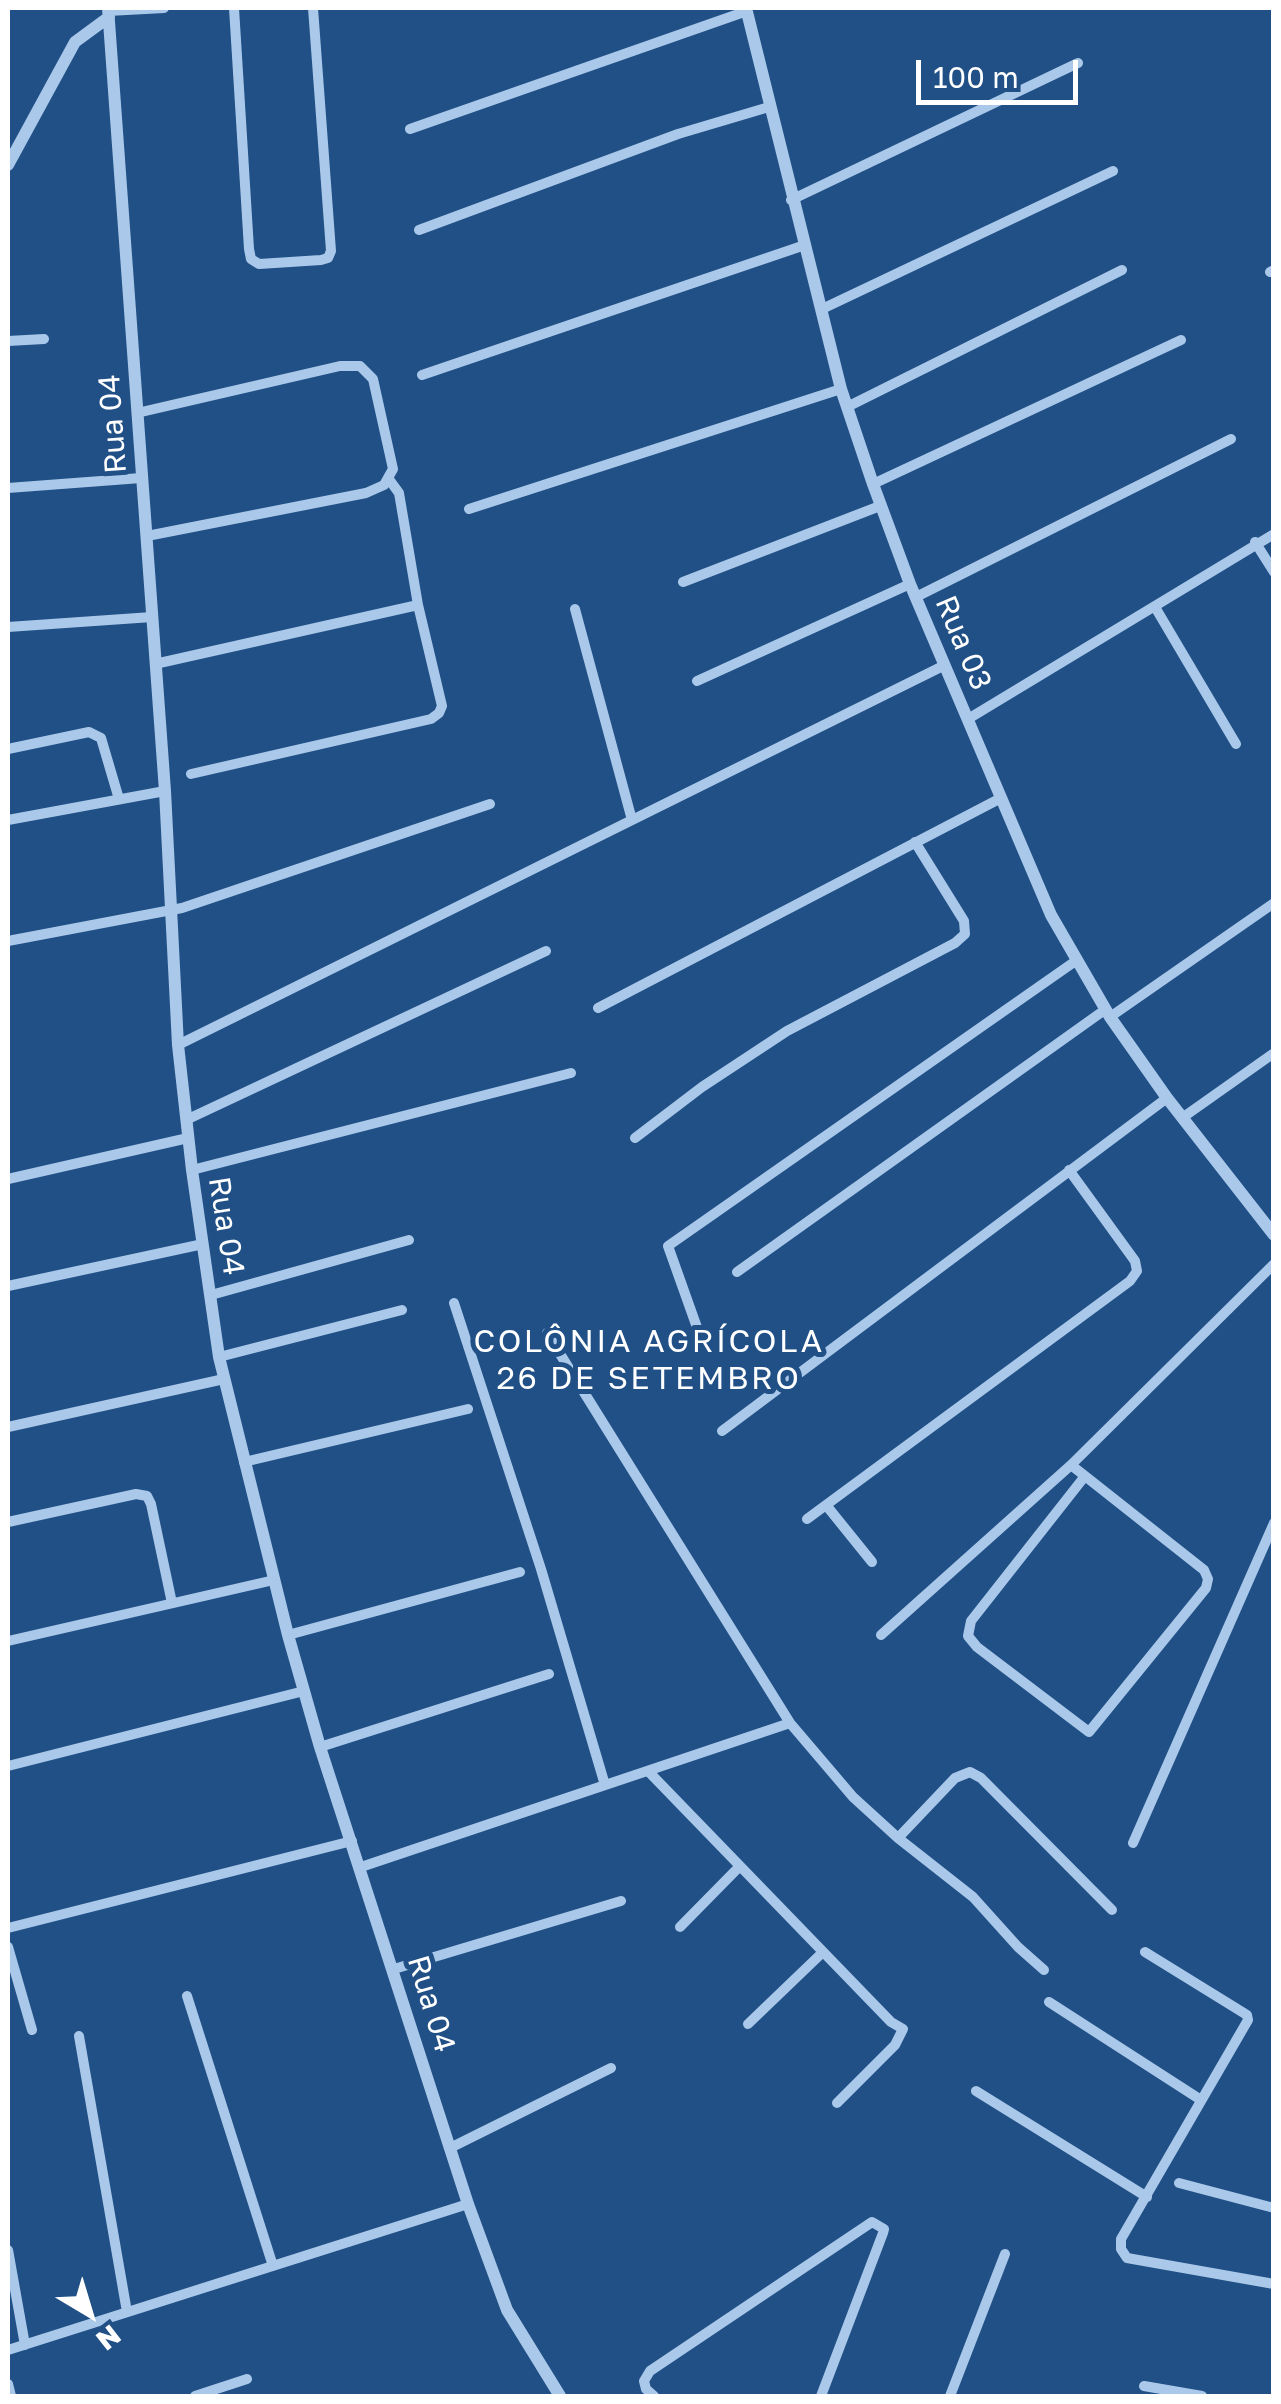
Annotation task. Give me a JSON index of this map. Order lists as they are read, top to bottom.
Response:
{
  "streets": {
    "street": ["Rua 04", "Rua 03"]
  },
  "districts": ["COLÔNIA AGRÍCOLA 26 DE SETEMBRO"],
  "scale_bar": "100 m",
  "north": "bottom right"
}
